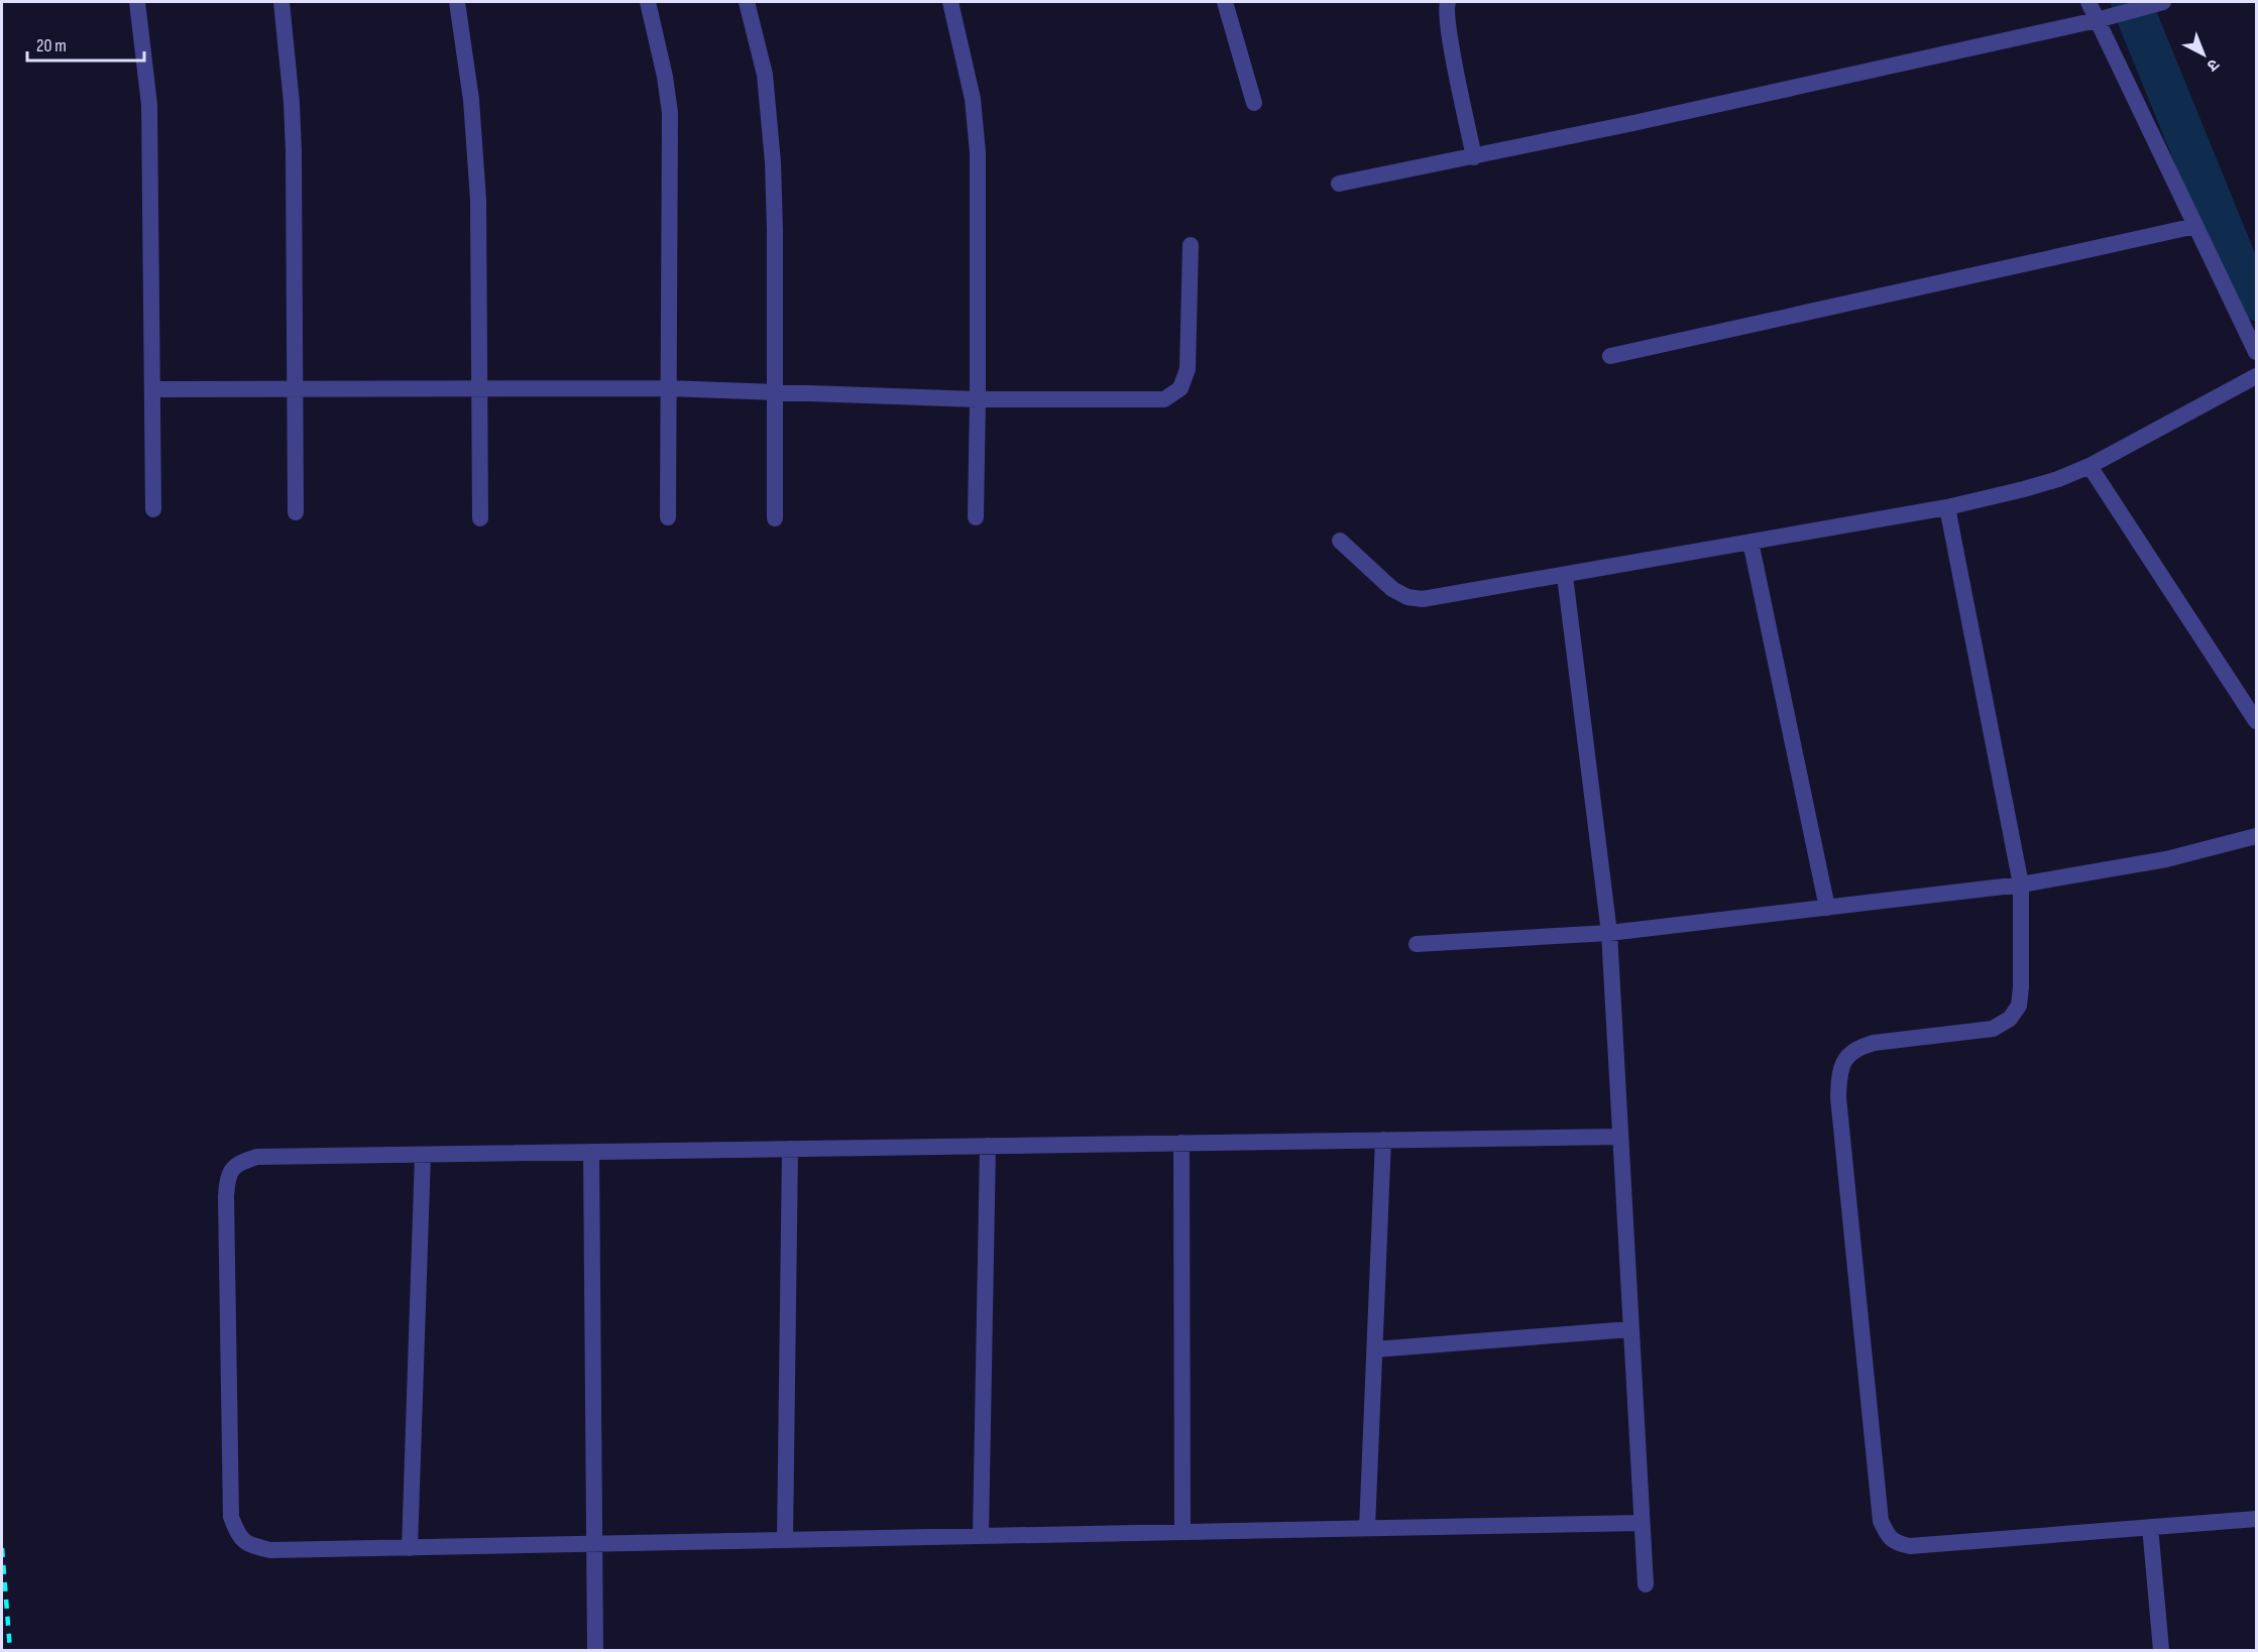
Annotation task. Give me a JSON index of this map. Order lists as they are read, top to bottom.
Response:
{
  "scale_bar": "20 m",
  "north": "bottom right"
}
